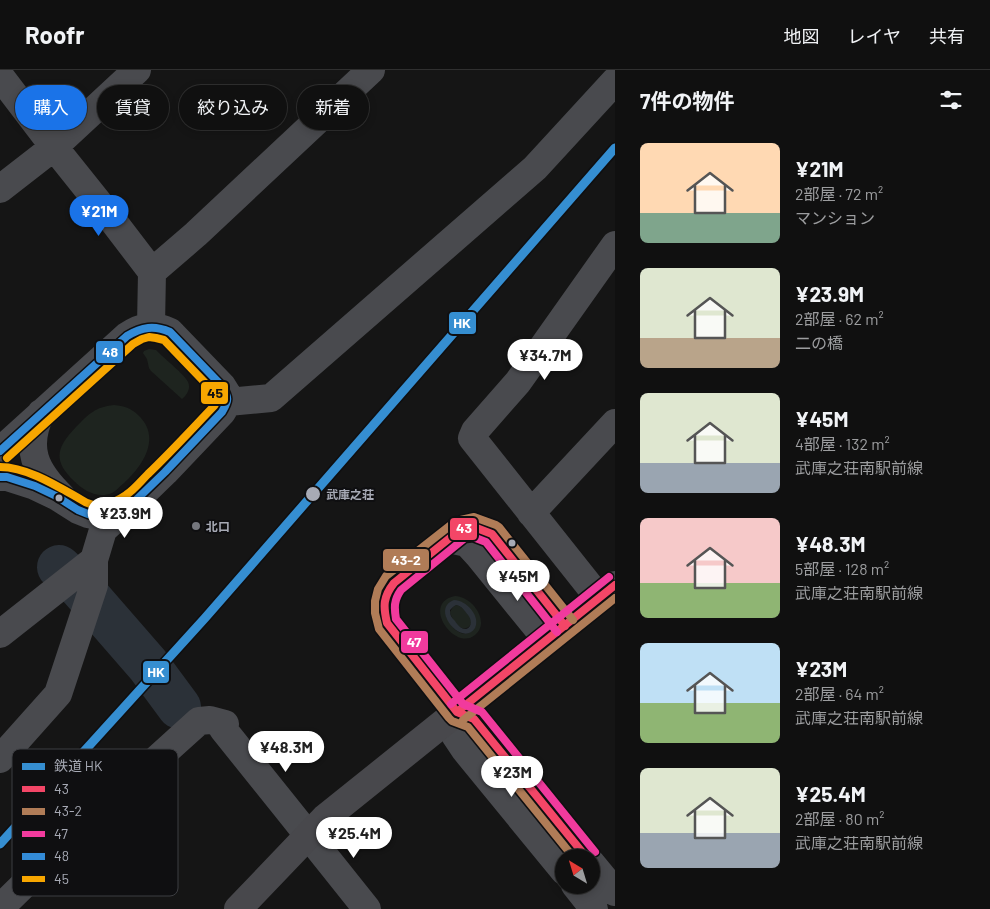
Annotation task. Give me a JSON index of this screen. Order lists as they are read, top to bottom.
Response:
{
  "places": ["武庫之荘", "北口"],
  "lines": [
    "rail line HK",
    "transit line 48",
    "transit line 45",
    "transit line 43-2",
    "transit line 43",
    "transit line 47"
  ],
  "legend": [
    "鉄道 HK",
    "43",
    "43-2",
    "47",
    "48",
    "45"
  ],
  "north": "top left",
  "page": {
    "header": "Roofr",
    "nav": ["地図", "レイヤ", "共有"],
    "heading": "7件の物件",
    "chip": [
      "購入",
      "賃貸",
      "絞り込み",
      "新着"
    ],
    "list": [
      {
        "name": "¥21M",
        "note": "2部屋 · 72 m² · マンション"
      },
      {
        "name": "¥23.9M",
        "note": "2部屋 · 62 m² · 二の橋"
      },
      {
        "name": "¥45M",
        "note": "4部屋 · 132 m² · 武庫之荘南駅前線"
      },
      {
        "name": "¥48.3M",
        "note": "5部屋 · 128 m² · 武庫之荘南駅前線"
      },
      {
        "name": "¥23M",
        "note": "2部屋 · 64 m² · 武庫之荘南駅前線"
      },
      {
        "name": "¥25.4M",
        "note": "2部屋 · 80 m² · 武庫之荘南駅前線"
      }
    ],
    "price": [
      "¥21M",
      "¥34.7M",
      "¥23.9M",
      "¥45M",
      "¥48.3M",
      "¥23M",
      "¥25.4M"
    ]
  }
}
